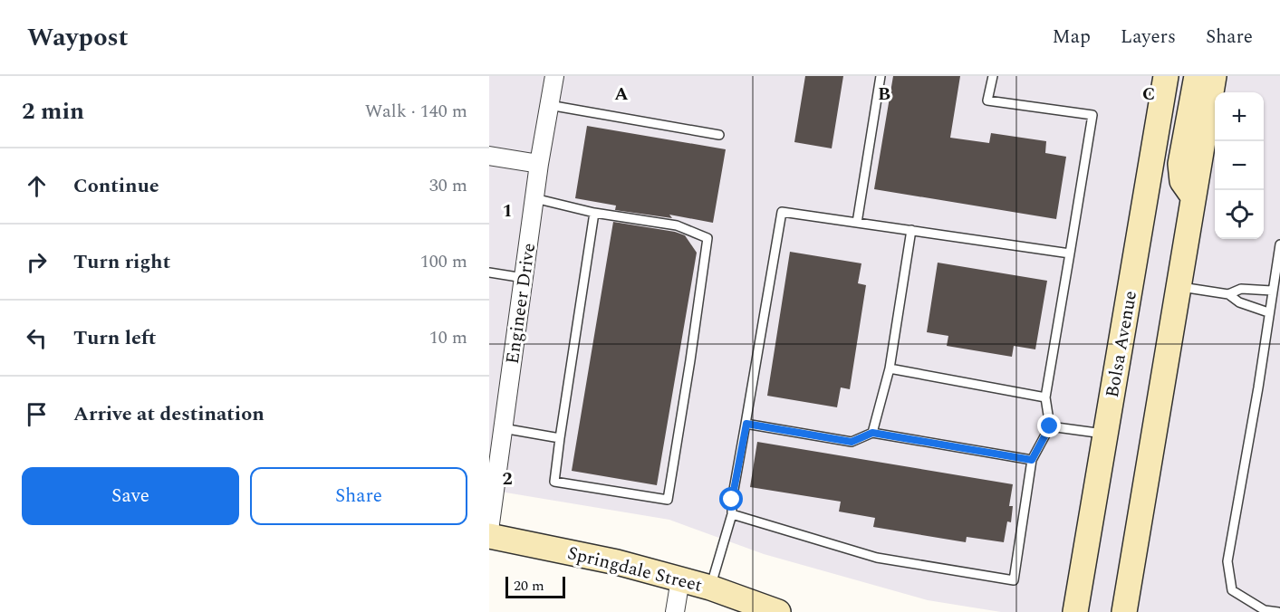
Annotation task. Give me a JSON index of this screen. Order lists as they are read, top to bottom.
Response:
{
  "streets": {
    "main road": ["Bolsa Avenue", "Springdale Street"],
    "street": ["Engineer Drive"]
  },
  "scale_bar": "20 m",
  "page": {
    "header": "Waypost",
    "nav": ["Map", "Layers", "Share"],
    "heading": ["2 min", "Walk · 140 m"],
    "map_buttons": ["+", "−"],
    "list": [
      ["Continue", "30 m"],
      ["Turn right", "100 m"],
      ["Turn left", "10 m"],
      "Arrive at destination"
    ],
    "buttons": ["Save", "Share"],
    "scale": "20 m"
  },
  "grid": {
    "columns": ["A", "B", "C"],
    "rows": ["1", "2"]
  }
}
